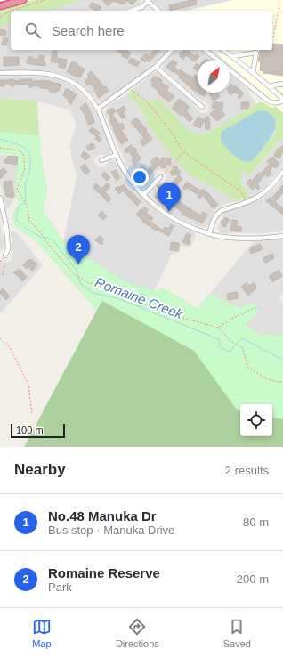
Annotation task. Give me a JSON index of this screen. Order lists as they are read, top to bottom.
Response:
{
  "water": ["Romaine Creek"],
  "scale_bar": "100 m",
  "north": "top right",
  "page": {
    "search": "Search here",
    "pins": ["1", "2"],
    "scale": "100 m",
    "heading": ["Nearby", "2 results"],
    "list": [
      {
        "mark": "1",
        "name": "No.48 Manuka Dr",
        "note": "Bus stop · Manuka Drive",
        "value": "80 m"
      },
      {
        "mark": "2",
        "name": "Romaine Reserve",
        "note": "Park",
        "value": "200 m"
      }
    ],
    "nav": ["Map", "Directions", "Saved"]
  }
}
